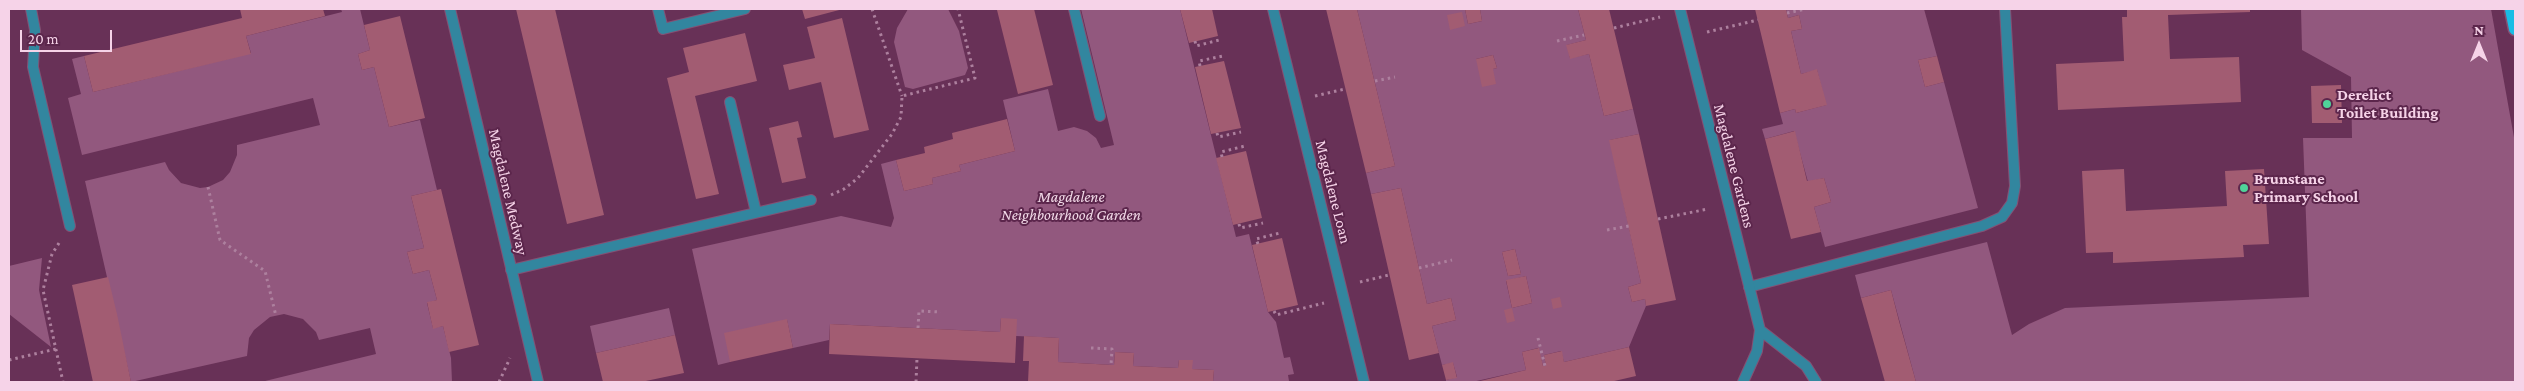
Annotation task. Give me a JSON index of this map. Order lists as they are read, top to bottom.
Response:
{
  "streets": {
    "street": ["Magdalene Gardens", "Magdalene Medway", "Magdalene Loan"]
  },
  "parks": ["Magdalene Neighbourhood Garden"],
  "places": ["Derelict Toilet Building", "Brunstane Primary School"],
  "scale_bar": "20 m",
  "north": "top"
}
